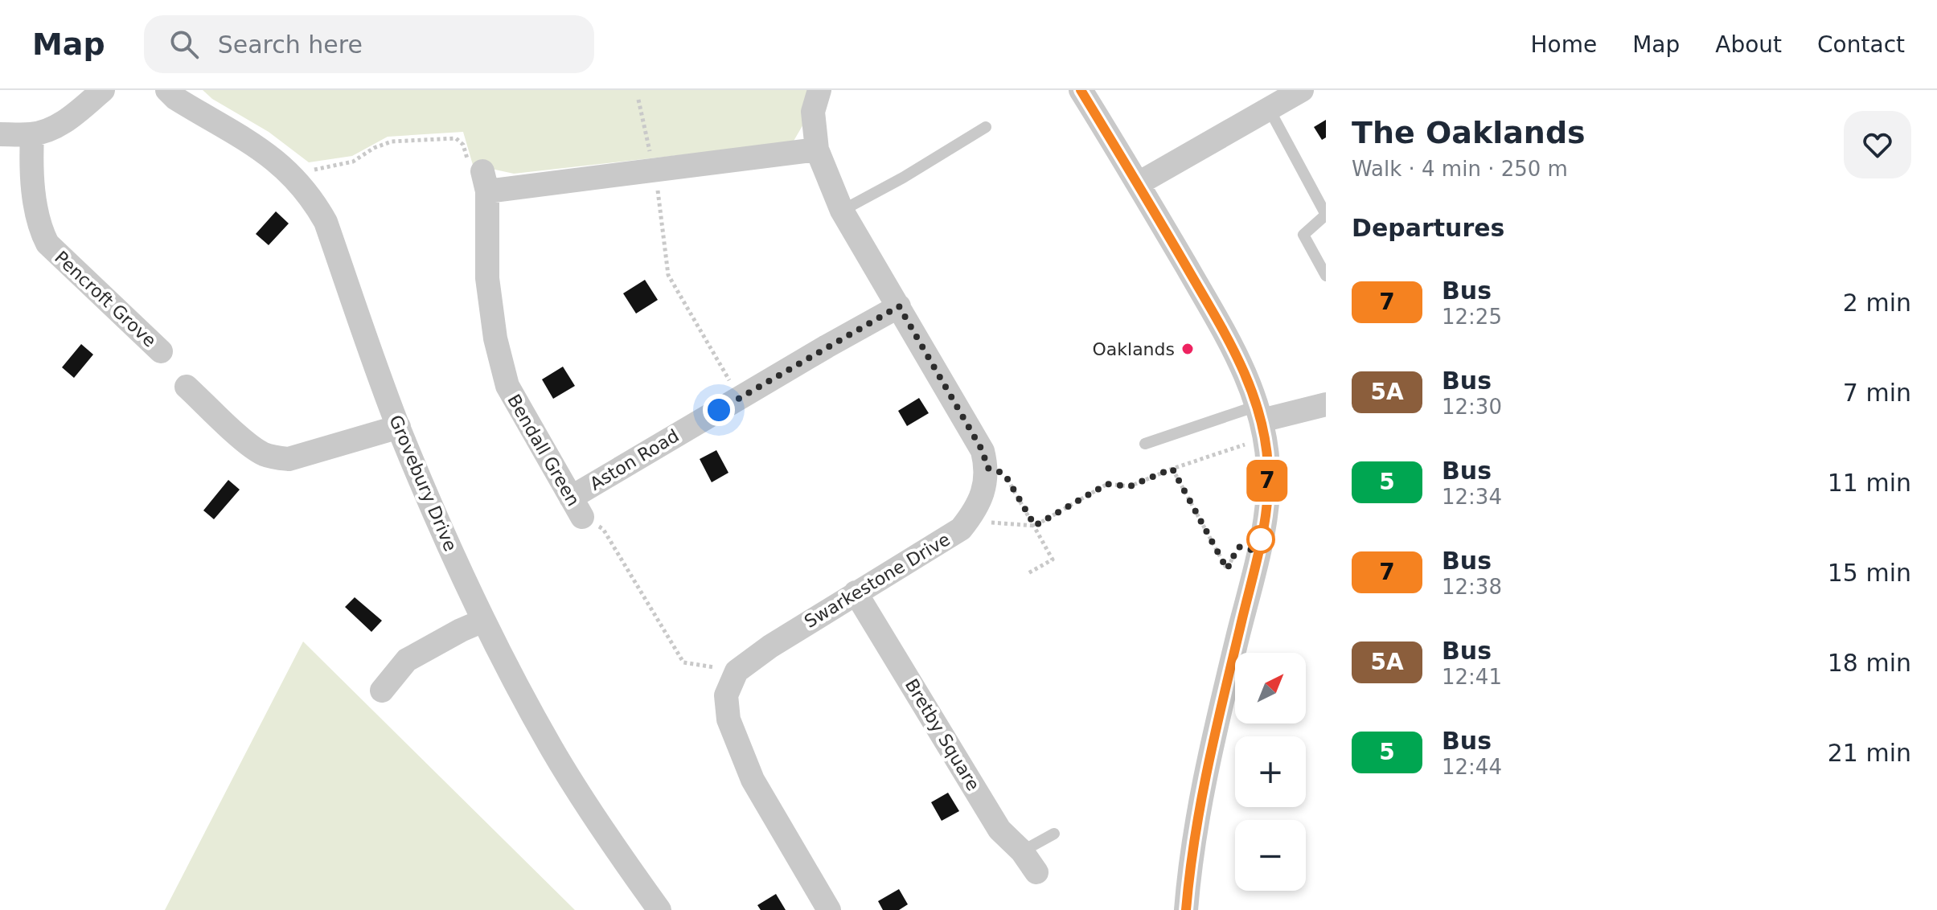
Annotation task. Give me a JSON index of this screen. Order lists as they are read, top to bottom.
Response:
{
  "streets": {
    "street": [
      "Pencroft Grove",
      "Bendall Green",
      "Aston Road",
      "Grovebury Drive",
      "Swarkestone Drive",
      "Bretby Square"
    ]
  },
  "crossings": [
    ["Bendall Green", "Aston Road"],
    ["Swarkestone Drive", "Bretby Square"]
  ],
  "places": ["Oaklands"],
  "lines": ["bus line 7"],
  "north": "top right",
  "page": {
    "header": "Map",
    "search": "Search here",
    "nav": [
      "Home",
      "Map",
      "About",
      "Contact"
    ],
    "on_map": "7",
    "heading": [
      ["The Oaklands", "Walk · 4 min · 250 m"],
      "Departures"
    ],
    "list": [
      {
        "mark": "7",
        "name": "Bus",
        "note": "12:25",
        "value": "2 min"
      },
      {
        "mark": "5A",
        "name": "Bus",
        "note": "12:30",
        "value": "7 min"
      },
      {
        "mark": "5",
        "name": "Bus",
        "note": "12:34",
        "value": "11 min"
      },
      {
        "mark": "7",
        "name": "Bus",
        "note": "12:38",
        "value": "15 min"
      },
      {
        "mark": "5A",
        "name": "Bus",
        "note": "12:41",
        "value": "18 min"
      },
      {
        "mark": "5",
        "name": "Bus",
        "note": "12:44",
        "value": "21 min"
      }
    ],
    "map_buttons": ["+", "−"]
  }
}
